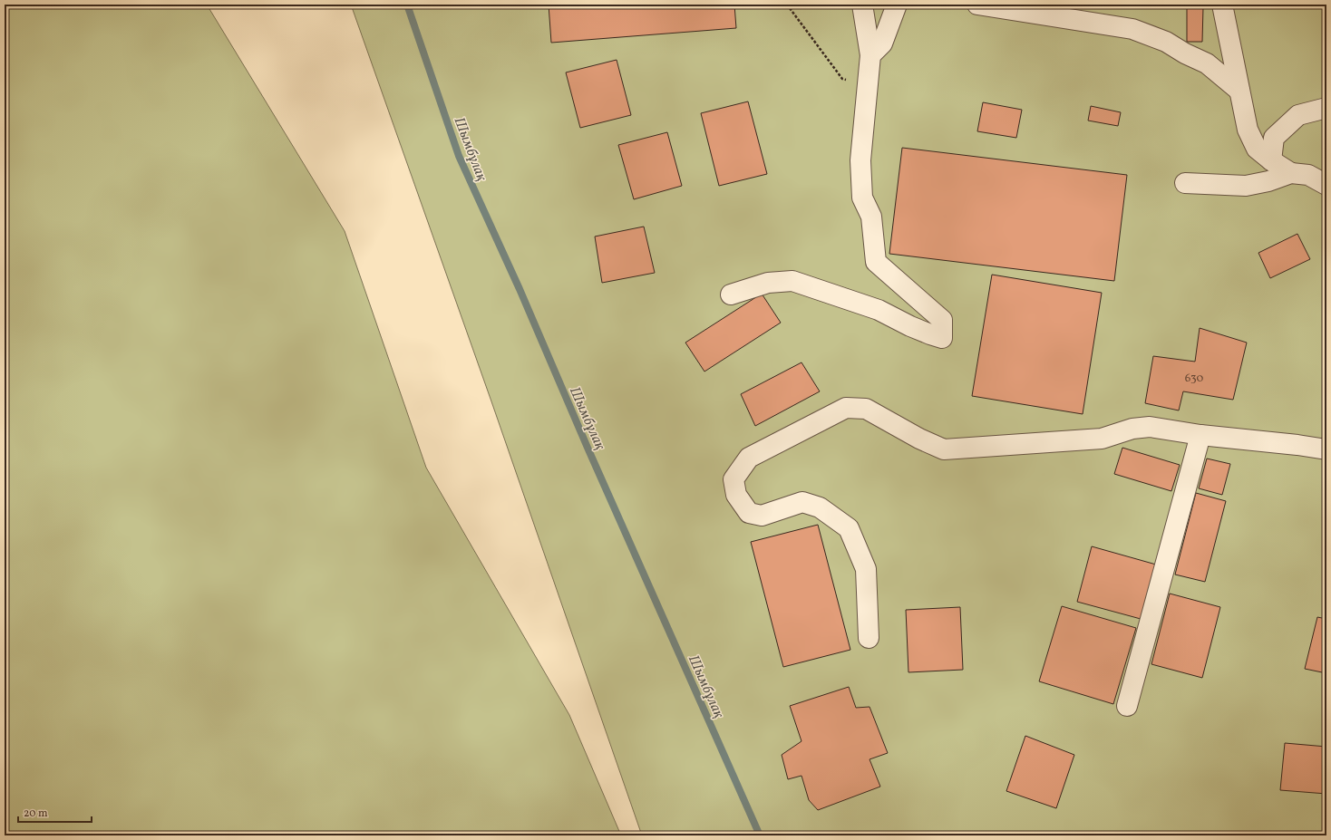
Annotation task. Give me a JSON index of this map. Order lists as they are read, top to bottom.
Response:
{
  "water": ["Шымбұлақ"],
  "house_numbers": ["630"],
  "scale_bar": "20 m"
}
